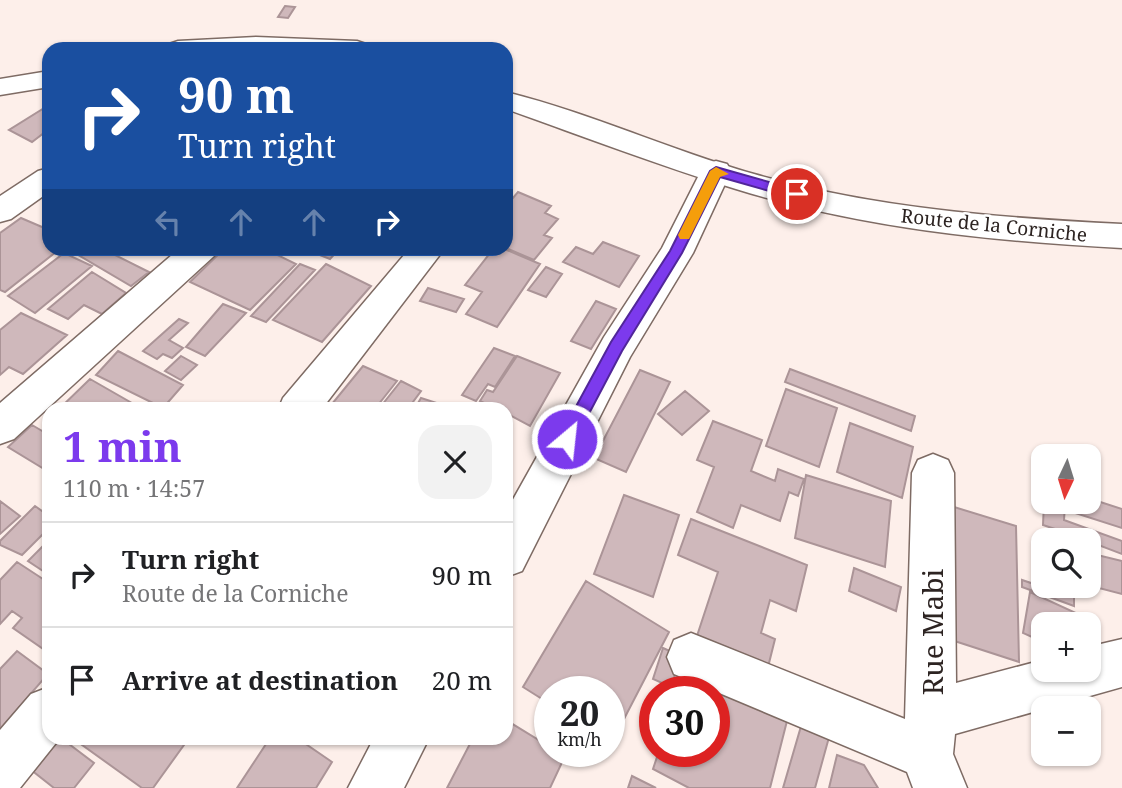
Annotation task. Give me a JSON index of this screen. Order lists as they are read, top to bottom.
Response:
{
  "streets": {
    "main road": ["Route de la Corniche", "Rue Mabi"]
  },
  "north": "bottom",
  "page": {
    "turn": ["90 m", "Turn right"],
    "heading": ["1 min", "110 m · 14:57"],
    "map_buttons": ["+", "−"],
    "list": [
      {
        "name": "Turn right",
        "note": "Route de la Corniche",
        "value": "90 m"
      },
      {
        "name": "Arrive at destination",
        "value": "20 m"
      }
    ],
    "speed": "20 km/h",
    "limit": "30"
  }
}
